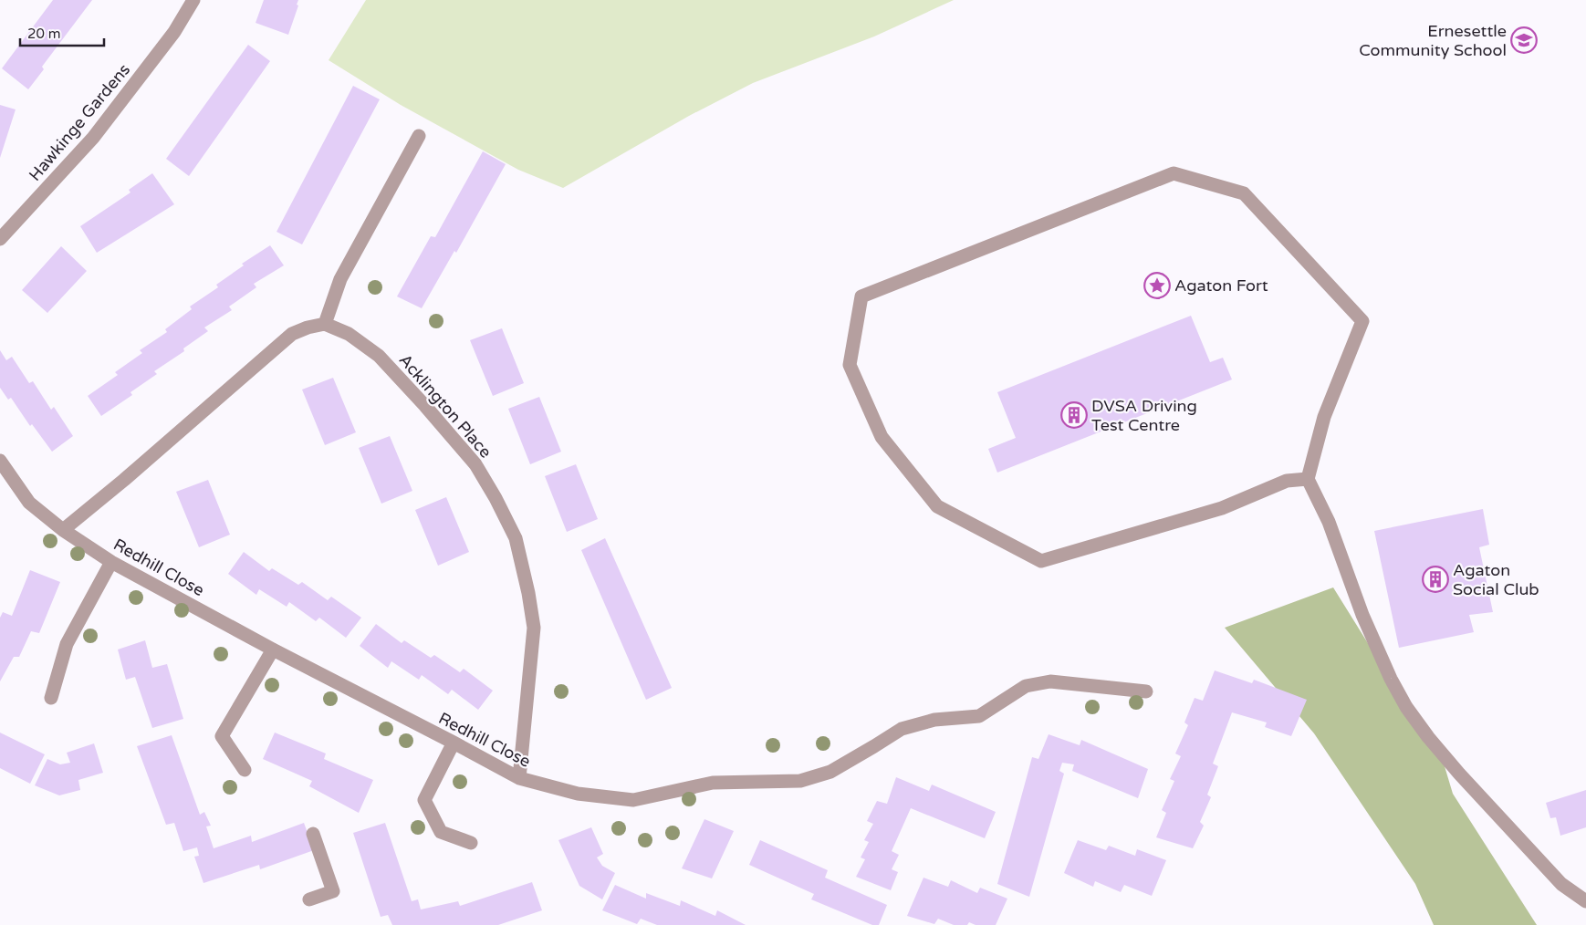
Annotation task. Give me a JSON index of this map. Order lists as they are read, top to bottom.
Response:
{
  "streets": {
    "street": ["Hawkinge Gardens", "Acklington Place", "Redhill Close"]
  },
  "crossings": [
    ["Acklington Place", "Redhill Close"]
  ],
  "places": {
    "school or university": ["Ernesettle Community School"],
    "place": ["Agaton Fort"],
    "building": ["DVSA Driving Test Centre", "Agaton Social Club"]
  },
  "scale_bar": "20 m"
}
